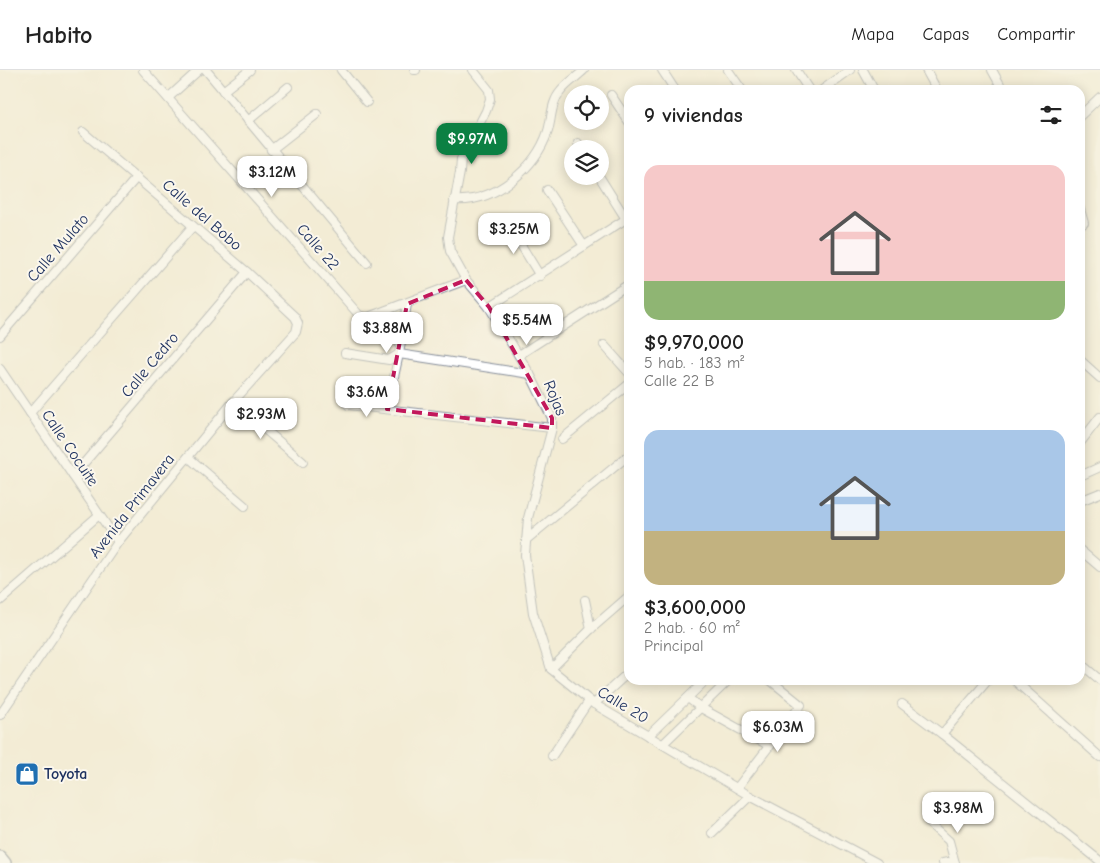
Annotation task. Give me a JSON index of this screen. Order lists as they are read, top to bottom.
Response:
{
  "streets": {
    "street": [
      "Calle del Bobo",
      "Calle 22",
      "Calle Mulato",
      "Calle Cedro",
      "Rojas",
      "Calle Cocuite",
      "Avenida Primavera",
      "Calle 20"
    ]
  },
  "crossings": [
    ["Calle del Bobo", "Calle Mulato"],
    ["Calle del Bobo", "Calle Cedro"],
    ["Calle del Bobo", "Avenida Primavera"],
    ["Calle 22", "Rojas"],
    ["Calle Cedro", "Calle Cocuite"],
    ["Calle Cocuite", "Avenida Primavera"]
  ],
  "places": {
    "shop": ["Toyota"]
  },
  "page": {
    "header": "Habito",
    "nav": ["Mapa", "Capas", "Compartir"],
    "heading": "9 viviendas",
    "price": [
      "$9.97M",
      "$3.12M",
      "$3.25M",
      "$5.54M",
      "$3.88M",
      "$3.6M",
      "$2.93M",
      "$6.03M",
      "$3.98M"
    ],
    "list": [
      {
        "name": "$9,970,000",
        "note": "5 hab. · 183 m² · Calle 22 B"
      },
      {
        "name": "$3,600,000",
        "note": "2 hab. · 60 m² · Principal"
      }
    ]
  }
}
